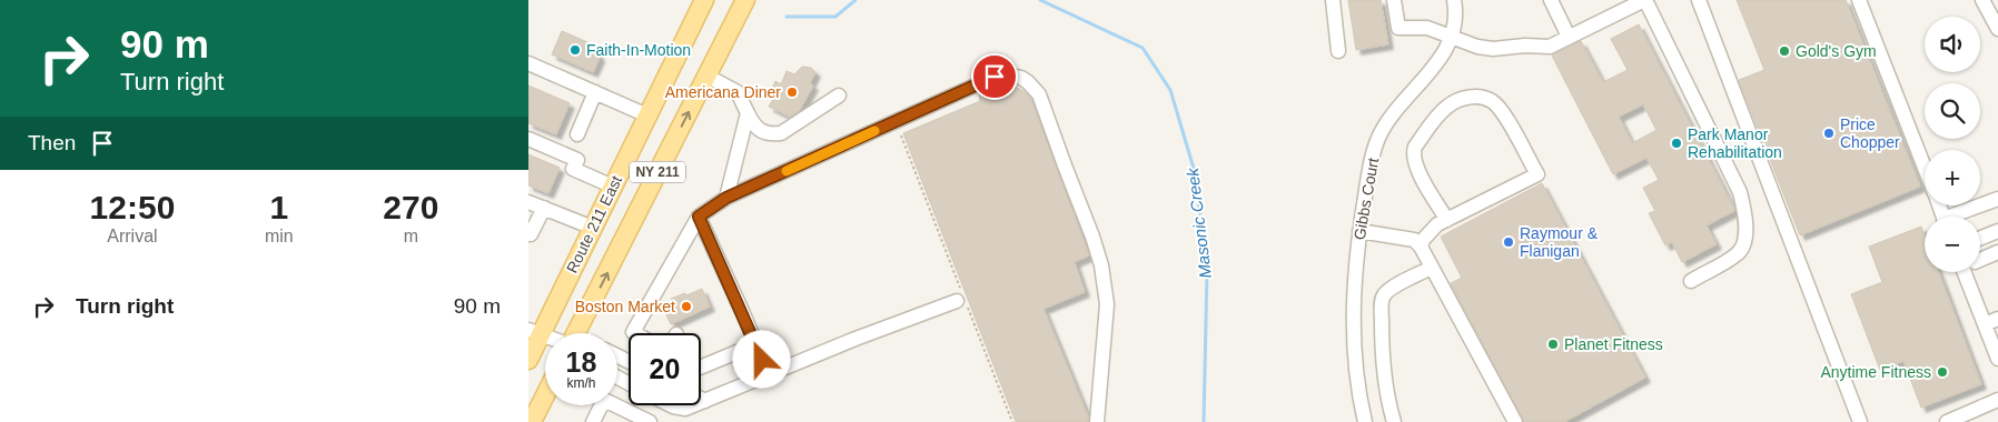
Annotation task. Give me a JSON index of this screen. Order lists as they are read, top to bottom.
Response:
{
  "streets": {
    "main road": ["NY 211", "Route 211 East"],
    "street": ["Gibbs Court"]
  },
  "water": ["Masonic Creek"],
  "places": [
    "Faith-In-Motion",
    "Gold's Gym",
    "Americana Diner",
    "Price Chopper",
    "Park Manor Rehabilitation",
    "Raymour & Flanigan",
    "Boston Market",
    "Planet Fitness",
    "Anytime Fitness"
  ],
  "page": {
    "turn": ["90 m", "Turn right"],
    "map_buttons": ["+", "−"],
    "then": "Then",
    "eta": [
      "12:50",
      "Arrival",
      "1",
      "min",
      "270",
      "m"
    ],
    "list": [
      {
        "name": "Turn right",
        "value": "90 m"
      }
    ],
    "speed": "18 km/h",
    "limit": "20"
  }
}
